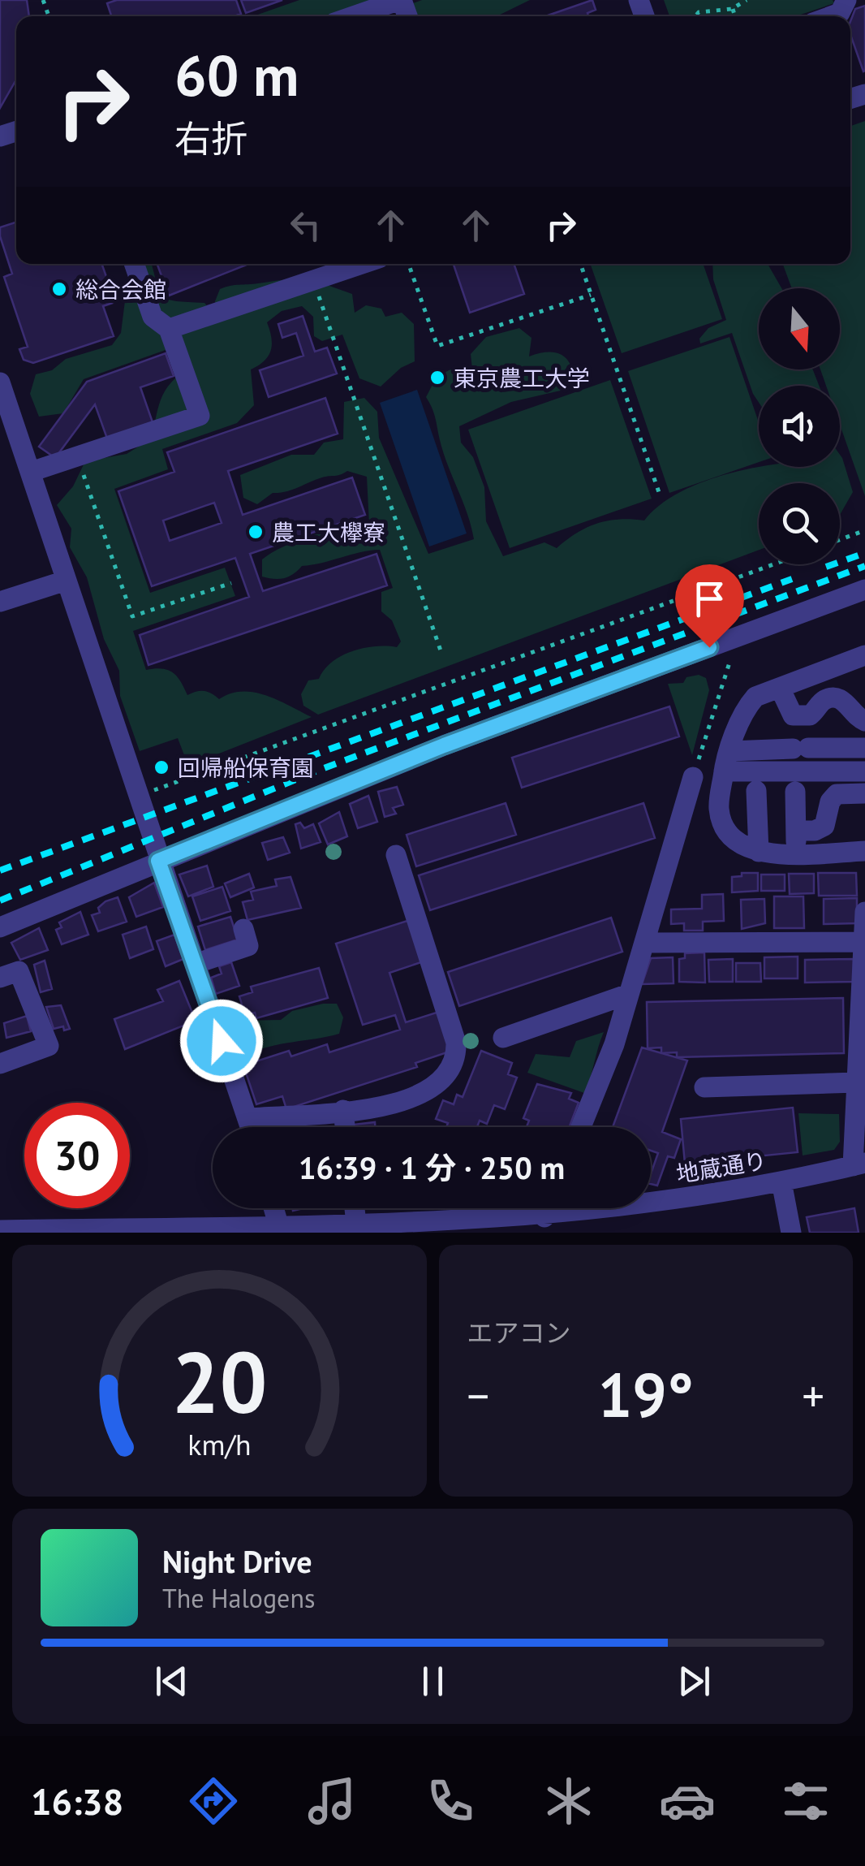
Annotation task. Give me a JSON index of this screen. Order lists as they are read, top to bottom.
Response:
{
  "streets": {
    "street": ["地蔵通り"]
  },
  "places": [
    "総合会館",
    "東京農工大学",
    "農工大欅寮",
    "回帰船保育園"
  ],
  "north": "bottom",
  "page": {
    "turn": ["60 m", "右折"],
    "limit": "30",
    "trip": "16:39 · 1 分 · 250 m",
    "tile": "エアコン",
    "heat": ["−", "19°", "+"],
    "song": ["Night Drive", "The Halogens"],
    "tabs": "16:38",
    "gauge": ["20", "km/h"]
  }
}
